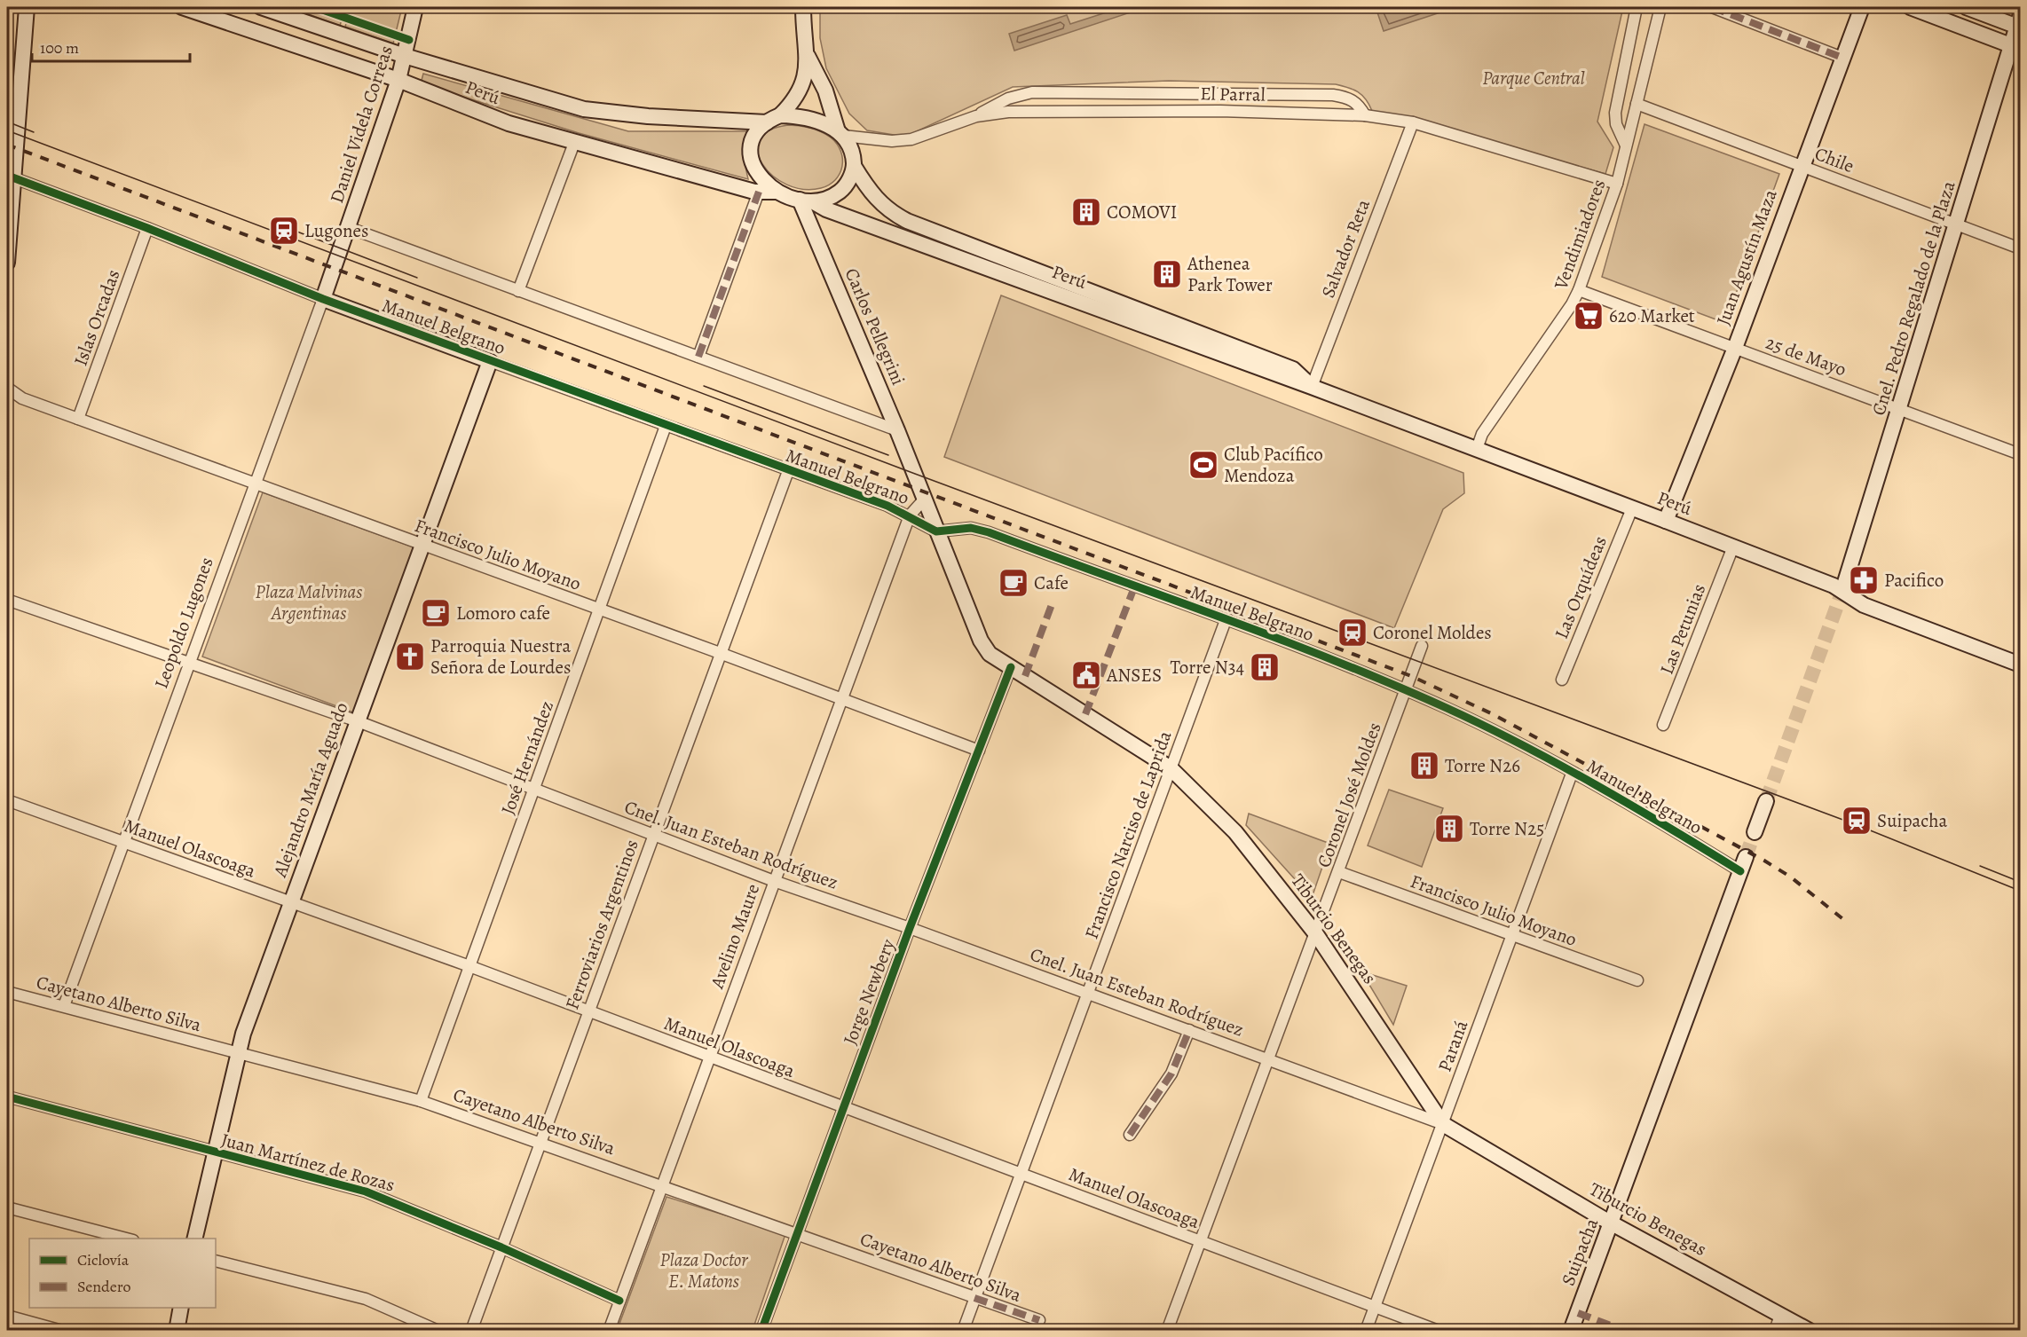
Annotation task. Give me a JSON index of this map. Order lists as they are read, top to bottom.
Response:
{
  "streets": {
    "street": [
      "Perú",
      "El Parral",
      "Daniel Videla Correas",
      "Chile",
      "Vendimiadores",
      "Salvador Reta",
      "Juan Agustín Maza",
      "Cnel. Pedro Regalado de la Plaza",
      "Islas Orcadas",
      "Manuel Belgrano",
      "Carlos Pellegrini",
      "25 de Mayo",
      "Francisco Julio Moyano",
      "Las Orquídeas",
      "Leopoldo Lugones",
      "Las Petunias",
      "José Hernández",
      "Alejandro María Aguado",
      "Coronel José Moldes",
      "Francisco Narciso de Laprida",
      "Cnel. Juan Esteban Rodríguez",
      "Manuel Olascoaga",
      "Ferroviarios Argentinos",
      "Tiburcio Benegas",
      "Avelino Maure",
      "Jorge Newbery",
      "Cayetano Alberto Silva",
      "Paraná",
      "Juan Martínez de Rozas",
      "Suipacha"
    ]
  },
  "crossings": [
    ["Perú", "El Parral"],
    ["Perú", "Daniel Videla Correas"],
    ["Perú", "Vendimiadores"],
    ["Perú", "Salvador Reta"],
    ["Perú", "Juan Agustín Maza"],
    ["Perú", "Cnel. Pedro Regalado de la Plaza"],
    ["Perú", "Carlos Pellegrini"],
    ["Perú", "Las Orquídeas"],
    ["Perú", "Las Petunias"],
    ["El Parral", "Vendimiadores"],
    ["El Parral", "Salvador Reta"],
    ["El Parral", "Carlos Pellegrini"],
    ["Daniel Videla Correas", "Leopoldo Lugones"],
    ["Chile", "Vendimiadores"],
    ["Chile", "Juan Agustín Maza"],
    ["Chile", "Cnel. Pedro Regalado de la Plaza"],
    ["Vendimiadores", "25 de Mayo"],
    ["Juan Agustín Maza", "25 de Mayo"],
    ["Cnel. Pedro Regalado de la Plaza", "25 de Mayo"],
    ["Islas Orcadas", "Manuel Belgrano"],
    ["Islas Orcadas", "Francisco Julio Moyano"],
    ["Manuel Belgrano", "Leopoldo Lugones"],
    ["Manuel Belgrano", "José Hernández"],
    ["Manuel Belgrano", "Alejandro María Aguado"],
    ["Manuel Belgrano", "Coronel José Moldes"],
    ["Manuel Belgrano", "Francisco Narciso de Laprida"],
    ["Manuel Belgrano", "Ferroviarios Argentinos"],
    ["Manuel Belgrano", "Tiburcio Benegas"],
    ["Manuel Belgrano", "Avelino Maure"],
    ["Manuel Belgrano", "Paraná"],
    ["Manuel Belgrano", "Suipacha"],
    ["Carlos Pellegrini", "Tiburcio Benegas"],
    ["Francisco Julio Moyano", "Leopoldo Lugones"],
    ["Francisco Julio Moyano", "José Hernández"],
    ["Francisco Julio Moyano", "Alejandro María Aguado"],
    ["Francisco Julio Moyano", "Coronel José Moldes"],
    ["Francisco Julio Moyano", "Ferroviarios Argentinos"],
    ["Francisco Julio Moyano", "Avelino Maure"],
    ["Francisco Julio Moyano", "Jorge Newbery"],
    ["Francisco Julio Moyano", "Paraná"],
    ["Leopoldo Lugones", "Cnel. Juan Esteban Rodríguez"],
    ["Leopoldo Lugones", "Manuel Olascoaga"],
    ["Leopoldo Lugones", "Cayetano Alberto Silva"],
    ["José Hernández", "Cnel. Juan Esteban Rodríguez"],
    ["José Hernández", "Manuel Olascoaga"],
    ["José Hernández", "Cayetano Alberto Silva"],
    ["Alejandro María Aguado", "Cnel. Juan Esteban Rodríguez"],
    ["Alejandro María Aguado", "Manuel Olascoaga"],
    ["Alejandro María Aguado", "Cayetano Alberto Silva"],
    ["Alejandro María Aguado", "Juan Martínez de Rozas"],
    ["Coronel José Moldes", "Cnel. Juan Esteban Rodríguez"],
    ["Coronel José Moldes", "Manuel Olascoaga"],
    ["Coronel José Moldes", "Tiburcio Benegas"],
    ["Francisco Narciso de Laprida", "Cnel. Juan Esteban Rodríguez"],
    ["Francisco Narciso de Laprida", "Manuel Olascoaga"],
    ["Francisco Narciso de Laprida", "Tiburcio Benegas"],
    ["Francisco Narciso de Laprida", "Cayetano Alberto Silva"],
    ["Cnel. Juan Esteban Rodríguez", "Ferroviarios Argentinos"],
    ["Cnel. Juan Esteban Rodríguez", "Tiburcio Benegas"],
    ["Cnel. Juan Esteban Rodríguez", "Avelino Maure"],
    ["Cnel. Juan Esteban Rodríguez", "Jorge Newbery"],
    ["Cnel. Juan Esteban Rodríguez", "Paraná"],
    ["Manuel Olascoaga", "Ferroviarios Argentinos"],
    ["Manuel Olascoaga", "Avelino Maure"],
    ["Manuel Olascoaga", "Jorge Newbery"],
    ["Manuel Olascoaga", "Paraná"],
    ["Ferroviarios Argentinos", "Cayetano Alberto Silva"],
    ["Ferroviarios Argentinos", "Juan Martínez de Rozas"],
    ["Tiburcio Benegas", "Avelino Maure"],
    ["Tiburcio Benegas", "Jorge Newbery"],
    ["Tiburcio Benegas", "Paraná"],
    ["Tiburcio Benegas", "Suipacha"],
    ["Avelino Maure", "Cayetano Alberto Silva"],
    ["Avelino Maure", "Juan Martínez de Rozas"],
    ["Jorge Newbery", "Cayetano Alberto Silva"]
  ],
  "parks": ["Parque Central", "Plaza Malvinas Argentinas", "Plaza Doctor E. Matons"],
  "places": {
    "building": [
      "COMOVI",
      "Athenea Park Tower",
      "Torre N34",
      "Torre N26",
      "Torre N25"
    ],
    "station": ["Lugones", "Coronel Moldes", "Suipacha"],
    "supermarket": ["620 Market"],
    "sports": ["Club Pacífico Mendoza"],
    "pharmacy": ["Pacifico"],
    "cafe": ["Cafe", "Lomoro cafe"],
    "church": ["Parroquia Nuestra Señora de Lourdes"],
    "public building": ["ANSES"]
  },
  "legend": ["Ciclovía", "Sendero"],
  "scale_bar": "100 m"
}
